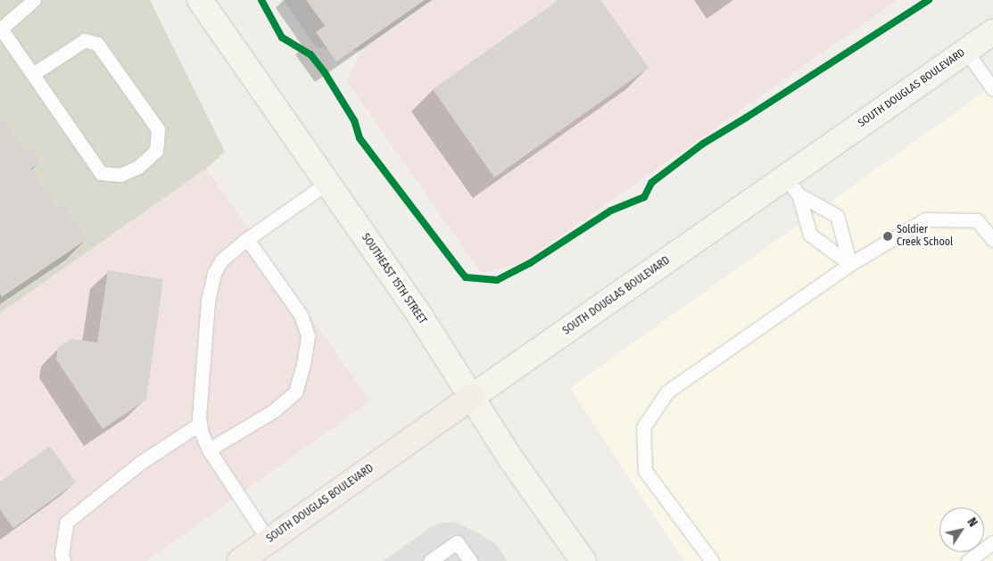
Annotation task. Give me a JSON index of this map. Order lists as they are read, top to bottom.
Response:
{
  "streets": {
    "main road": ["SOUTH DOUGLAS BOULEVARD", "SOUTHEAST 15TH STREET"]
  },
  "crossings": [
    ["SOUTH DOUGLAS BOULEVARD", "SOUTHEAST 15TH STREET"]
  ],
  "places": ["Soldier Creek School"],
  "north": "top right"
}
